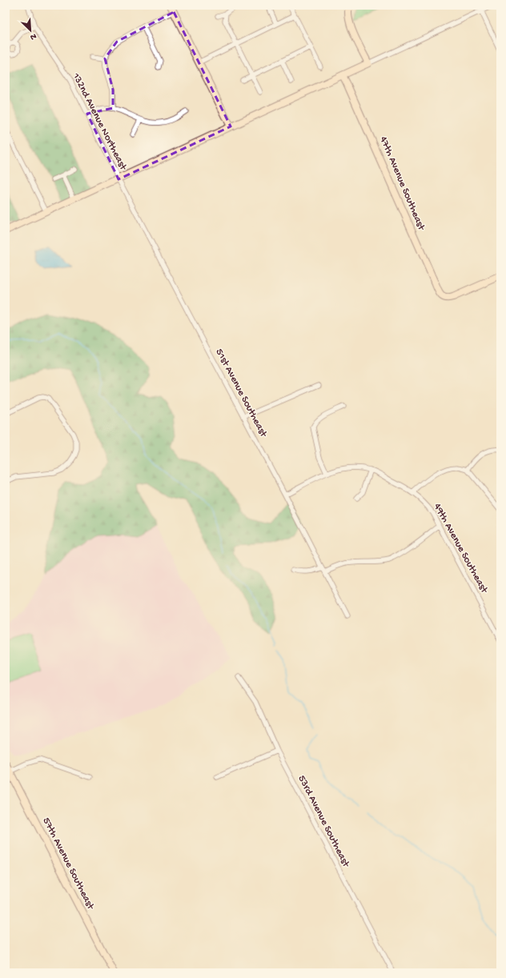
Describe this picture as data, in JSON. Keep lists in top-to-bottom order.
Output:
{
  "streets": {
    "street": [
      "132nd Avenue Northeast",
      "47th Avenue Southeast",
      "51st Avenue Southeast",
      "49th Avenue Southeast",
      "53rd Avenue Southeast",
      "57th Avenue Southeast"
    ]
  },
  "crossings": [
    ["132nd Avenue Northeast", "51st Avenue Southeast"],
    ["51st Avenue Southeast", "49th Avenue Southeast"]
  ],
  "north": "bottom right"
}
